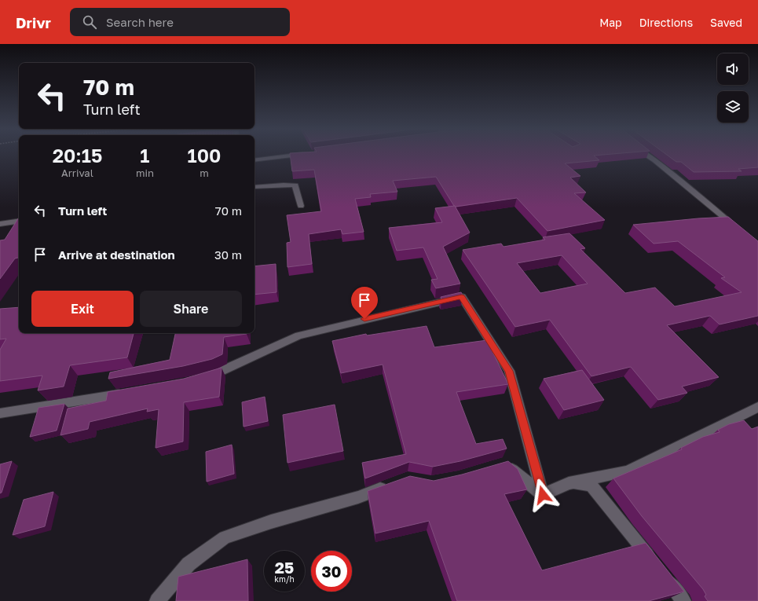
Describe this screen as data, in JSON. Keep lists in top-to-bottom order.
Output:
{
  "page": {
    "header": "Drivr",
    "search": "Search here",
    "nav": ["Map", "Directions", "Saved"],
    "turn": ["70 m", "Turn left"],
    "eta": [
      "20:15",
      "Arrival",
      "1",
      "min",
      "100",
      "m"
    ],
    "list": [
      {
        "name": "Turn left",
        "value": "70 m"
      },
      {
        "name": "Arrive at destination",
        "value": "30 m"
      }
    ],
    "buttons": ["Exit", "Share"],
    "speed": "25 km/h",
    "limit": "30"
  }
}
